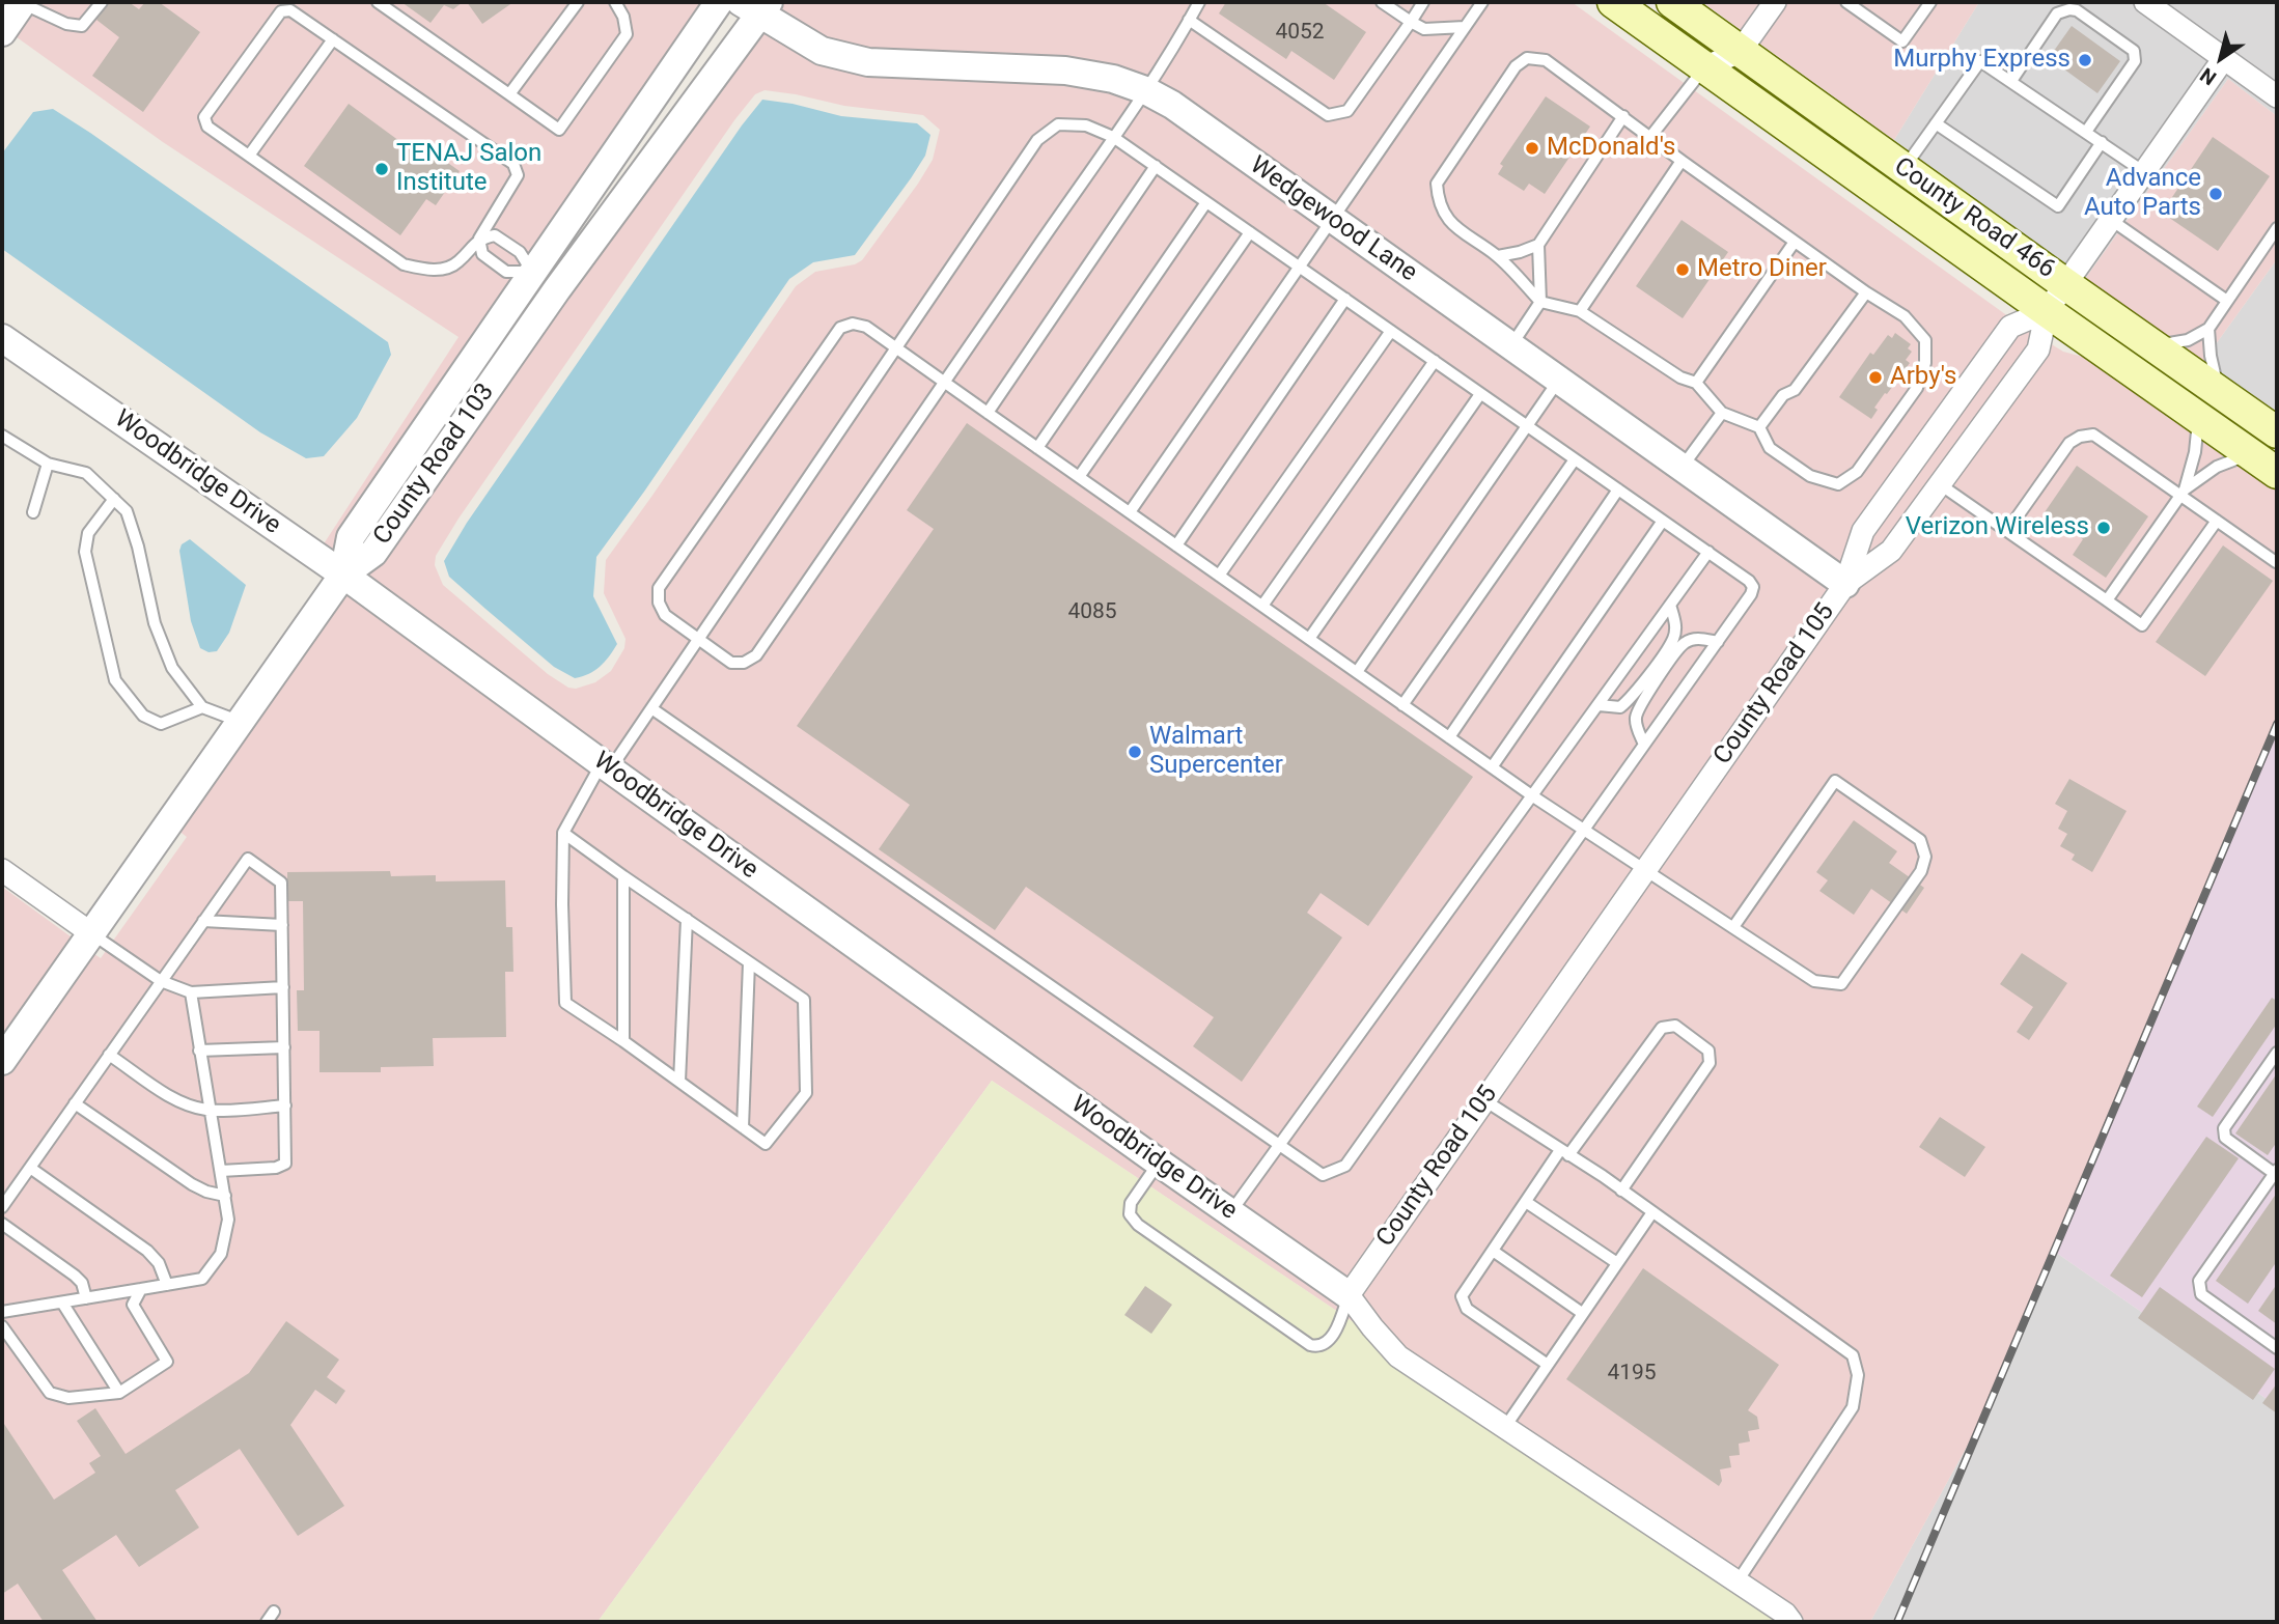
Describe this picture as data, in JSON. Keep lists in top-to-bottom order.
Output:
{
  "streets": {
    "main road": ["County Road 466"],
    "street": [
      "Wedgewood Lane",
      "County Road 103",
      "Woodbridge Drive",
      "County Road 105"
    ]
  },
  "crossings": [
    ["County Road 466", "County Road 105"],
    ["Wedgewood Lane", "County Road 103"],
    ["Wedgewood Lane", "County Road 105"],
    ["County Road 103", "Woodbridge Drive"],
    ["Woodbridge Drive", "County Road 105"]
  ],
  "places": [
    "Murphy Express",
    "McDonald's",
    "TENAJ Salon Institute",
    "Advance Auto Parts",
    "Metro Diner",
    "Arby's",
    "Verizon Wireless",
    "Walmart Supercenter"
  ],
  "house_numbers": ["4052", "4085", "4195"],
  "north": "bottom left"
}
